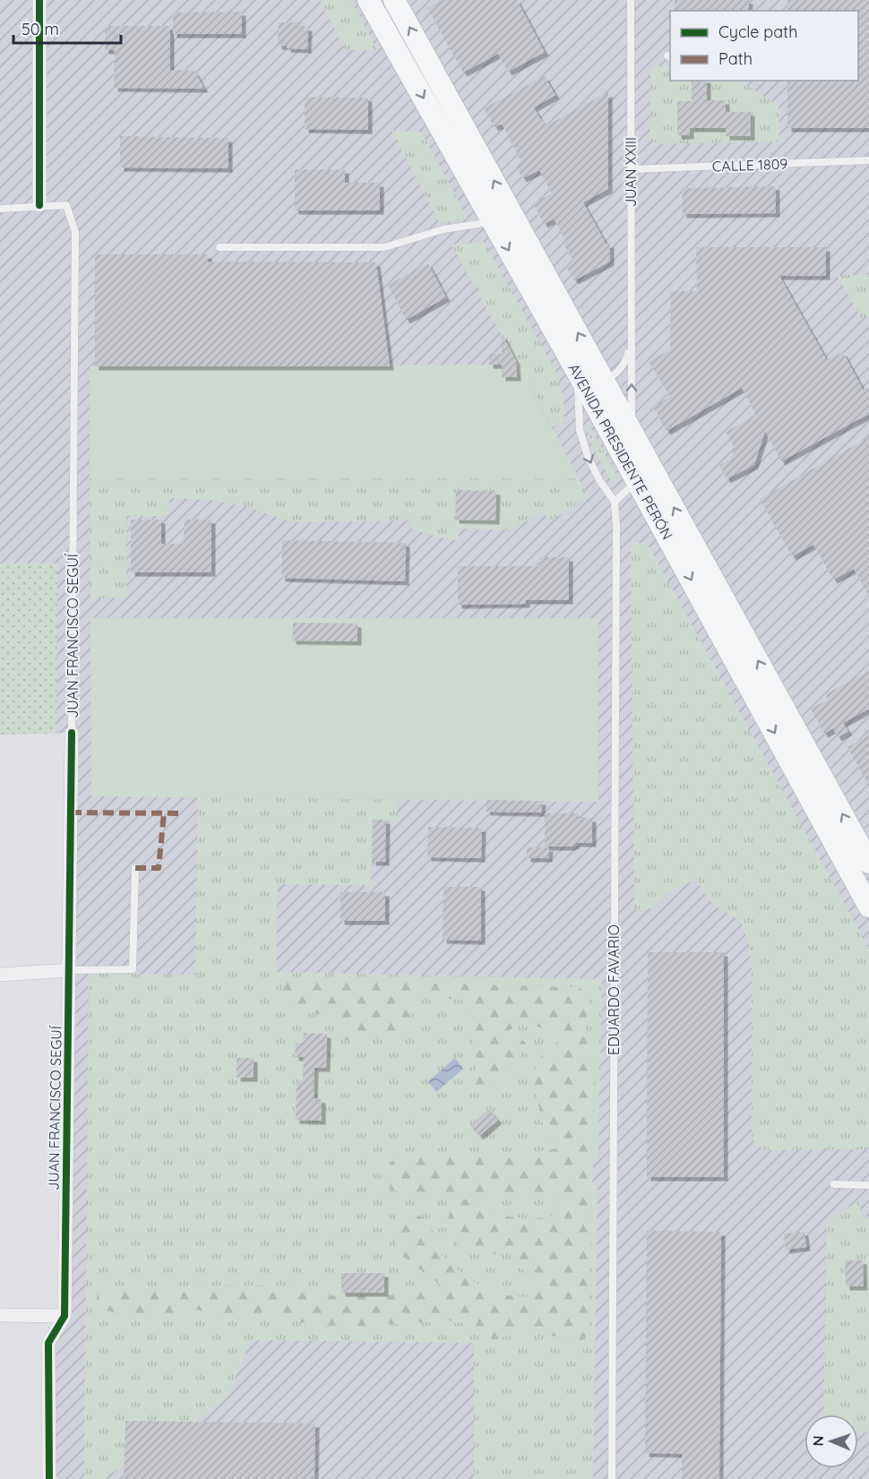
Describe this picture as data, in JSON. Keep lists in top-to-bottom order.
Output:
{
  "streets": {
    "main road": ["AVENIDA PRESIDENTE PERÓN"],
    "street": ["JUAN FRANCISCO SEGUÍ"],
    "lane": ["CALLE 1809", "JUAN XXIII", "EDUARDO FAVARIO"]
  },
  "crossings": [
    ["CALLE 1809", "JUAN XXIII"],
    ["JUAN XXIII", "AVENIDA PRESIDENTE PERÓN"]
  ],
  "legend": ["Cycle path", "Path"],
  "scale_bar": "50 m",
  "north": "left"
}
